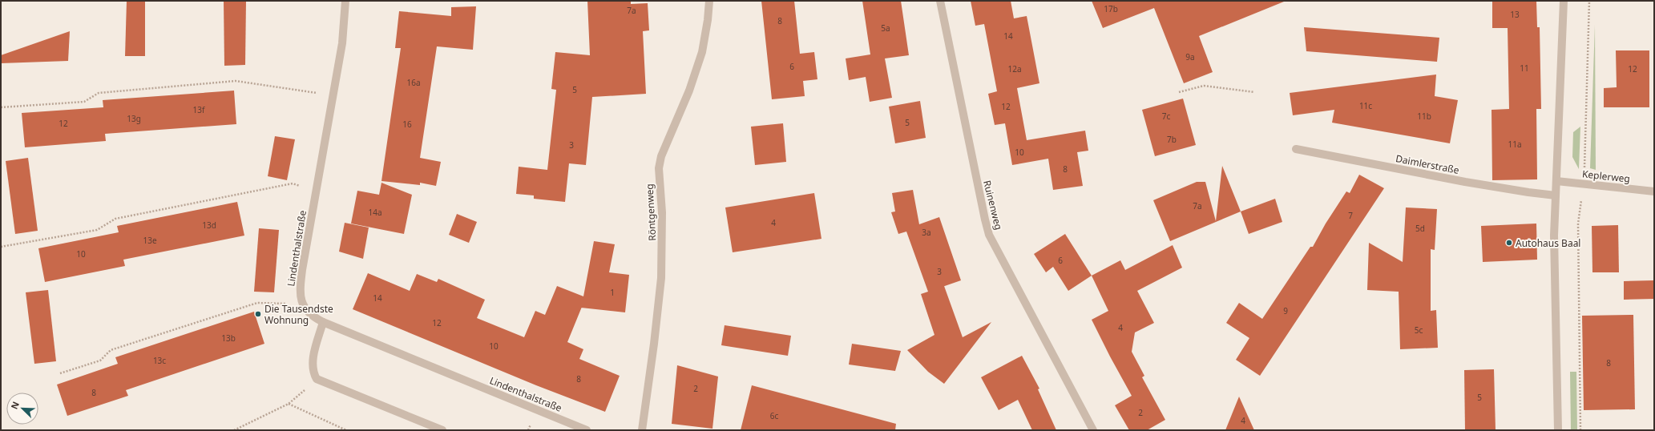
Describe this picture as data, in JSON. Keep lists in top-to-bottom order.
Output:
{
  "streets": {
    "street": [
      "Daimlerstraße",
      "Keplerweg",
      "Ruinenweg",
      "Röntgenweg",
      "Lindenthalstraße"
    ]
  },
  "places": ["Autohaus Baal", "Die Tausendste Wohnung"],
  "house_numbers": [
    "17b",
    "7a",
    "13",
    "8",
    "5a",
    "14",
    "9a",
    "6",
    "11",
    "12a",
    "12",
    "16a",
    "5",
    "11c",
    "12",
    "13f",
    "7c",
    "11b",
    "13g",
    "5",
    "12",
    "16",
    "7b",
    "11a",
    "3",
    "10",
    "8",
    "7a",
    "14a",
    "7",
    "4",
    "13d",
    "5d",
    "3a",
    "13e",
    "10",
    "6",
    "3",
    "1",
    "14",
    "9",
    "12",
    "4",
    "5c",
    "13b",
    "10",
    "13c",
    "8",
    "8",
    "2",
    "8",
    "5",
    "2",
    "6c",
    "4"
  ],
  "north": "top left"
}
